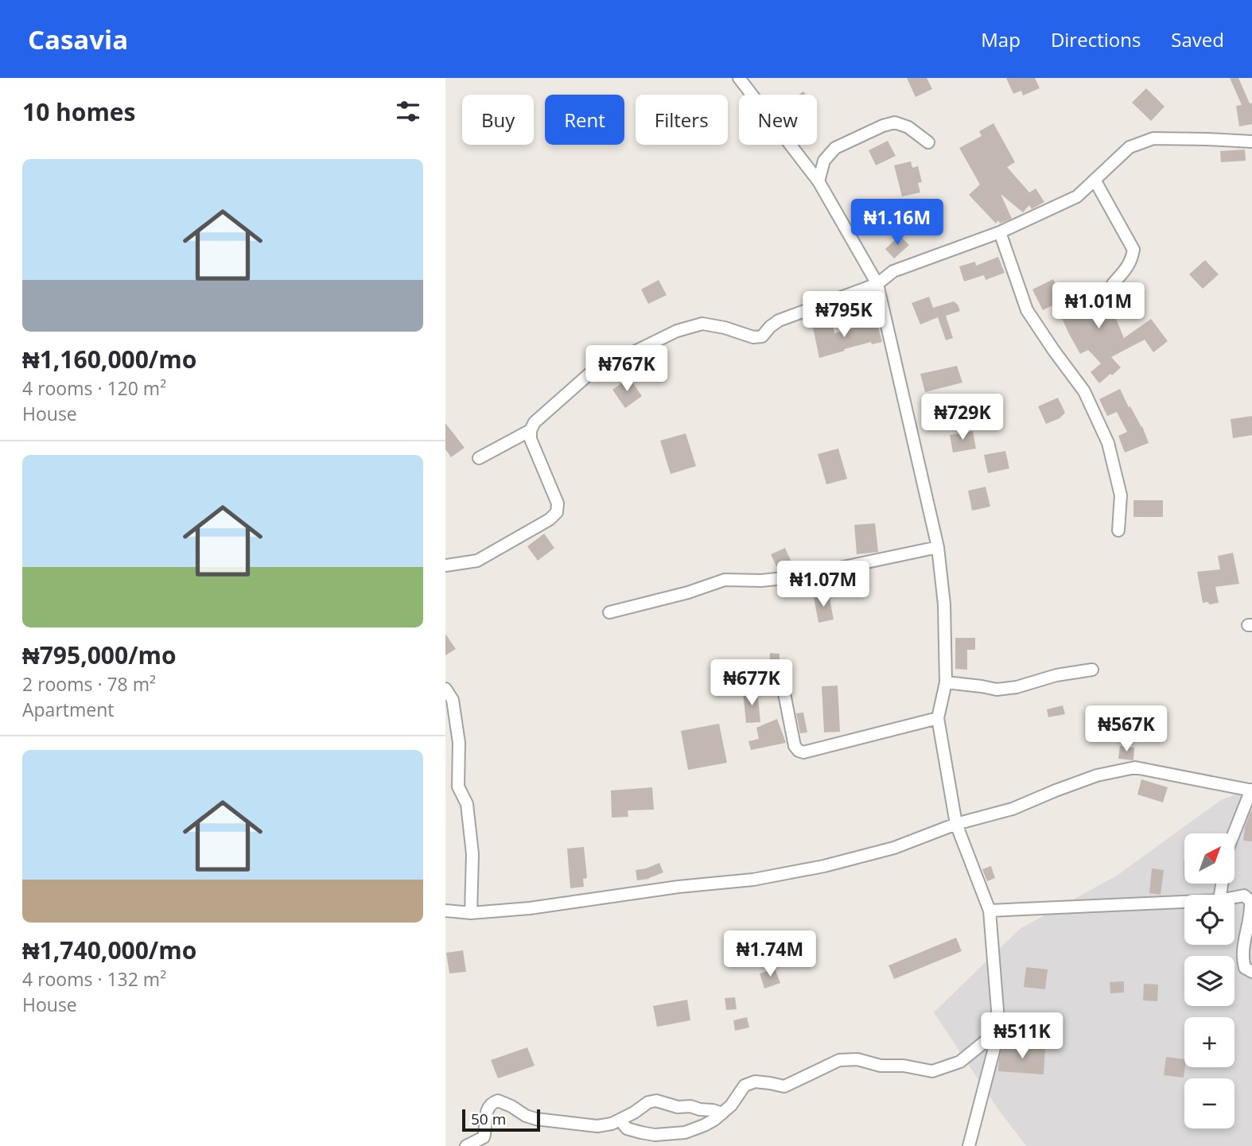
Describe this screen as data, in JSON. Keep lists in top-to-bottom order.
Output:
{
  "scale_bar": "50 m",
  "north": "top right",
  "page": {
    "header": "Casavia",
    "nav": ["Map", "Directions", "Saved"],
    "heading": "10 homes",
    "chip": [
      "Buy",
      "Rent",
      "Filters",
      "New"
    ],
    "list": [
      {
        "name": "₦1,160,000/mo",
        "note": "4 rooms · 120 m² · House"
      },
      {
        "name": "₦795,000/mo",
        "note": "2 rooms · 78 m² · Apartment"
      },
      {
        "name": "₦1,740,000/mo",
        "note": "4 rooms · 132 m² · House"
      }
    ],
    "price": [
      "₦1.16M",
      "₦1.01M",
      "₦795K",
      "₦767K",
      "₦729K",
      "₦1.07M",
      "₦677K",
      "₦567K",
      "₦1.74M",
      "₦511K"
    ],
    "map_buttons": ["+", "−"],
    "scale": "50 m"
  }
}
